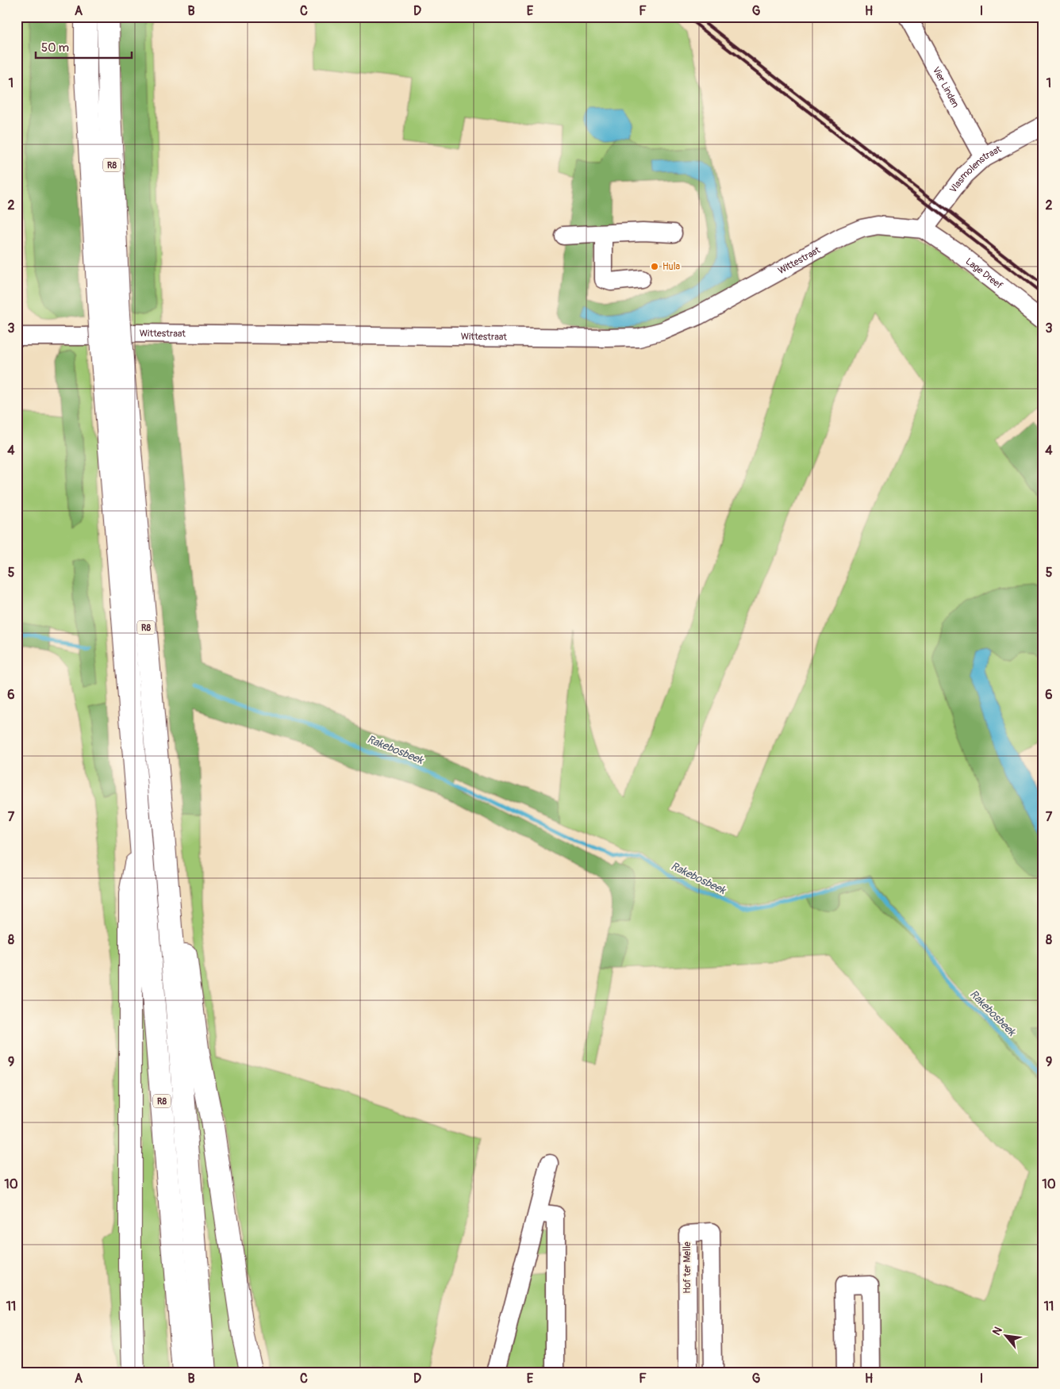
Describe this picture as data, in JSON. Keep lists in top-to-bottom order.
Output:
{
  "streets": {
    "highway": ["R8"],
    "street": [
      "Vier Linden",
      "Vlasmolenstraat",
      "Wittestraat",
      "Lage Dreef",
      "Hof ter Melle"
    ]
  },
  "crossings": [
    ["Vier Linden", "Vlasmolenstraat"],
    ["Vlasmolenstraat", "Wittestraat"],
    ["Vlasmolenstraat", "Lage Dreef"],
    ["Wittestraat", "Lage Dreef"]
  ],
  "water": ["Rakebosbeek"],
  "places": ["Hula"],
  "scale_bar": "50 m",
  "north": "top left",
  "grid": {
    "columns": [
      "A",
      "B",
      "C",
      "D",
      "E",
      "F",
      "G",
      "H",
      "I"
    ],
    "rows": [
      "1",
      "2",
      "3",
      "4",
      "5",
      "6",
      "7",
      "8",
      "9",
      "10",
      "11"
    ]
  }
}
